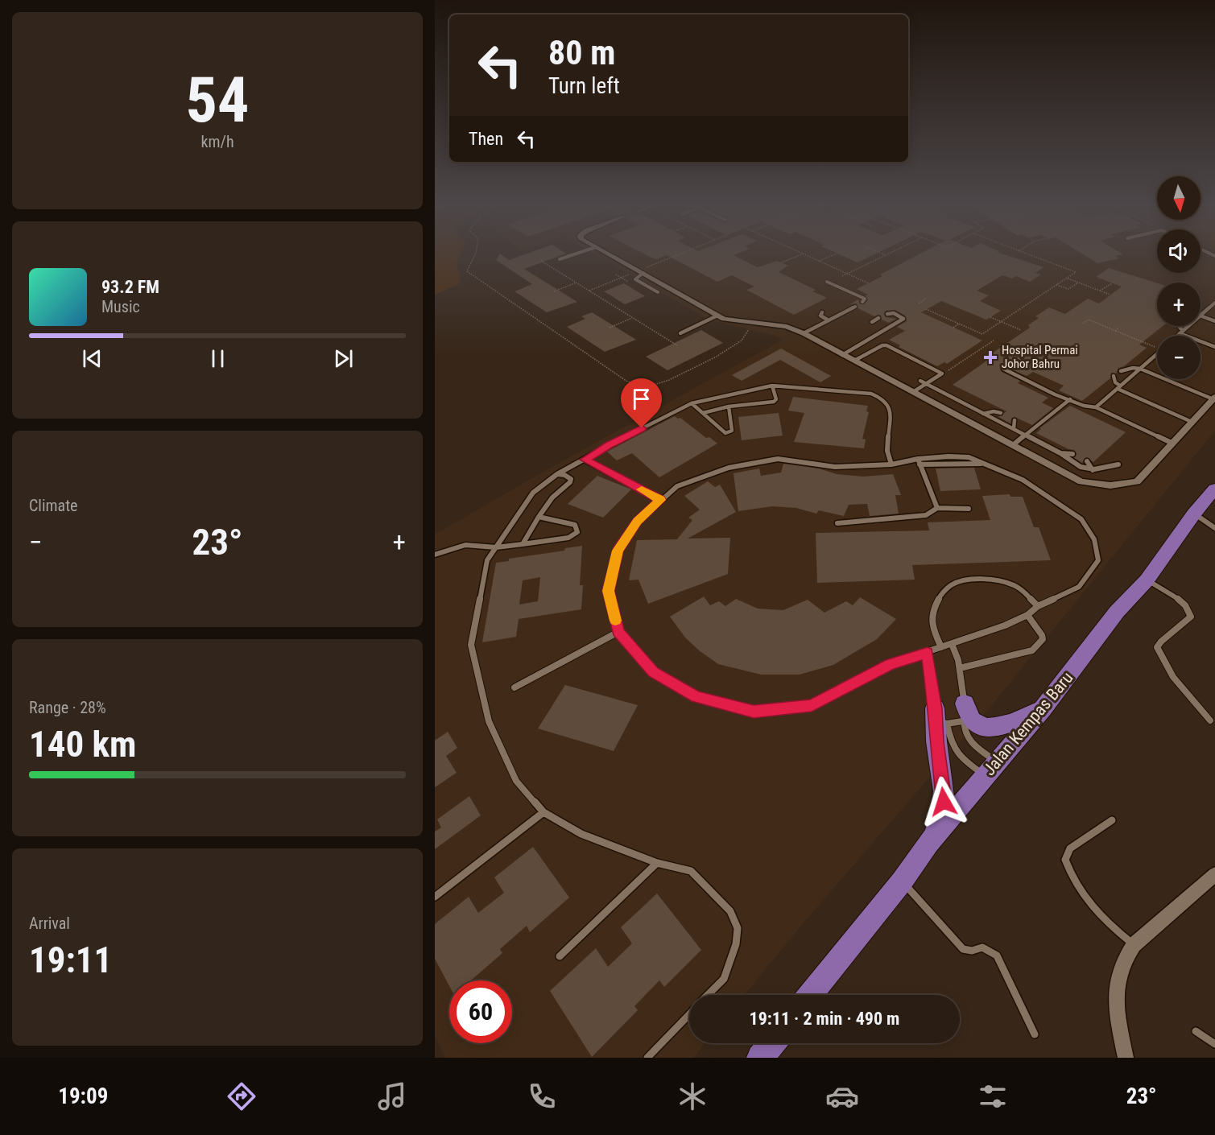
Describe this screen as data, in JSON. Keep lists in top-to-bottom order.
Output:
{
  "streets": {
    "main road": ["Jalan Kempas Baru"]
  },
  "places": {
    "health": ["Hospital Permai Johor Bahru"]
  },
  "north": "bottom",
  "page": {
    "tile": [
      ["54", "km/h"],
      "Climate",
      ["Range · 28%", "140 km"],
      ["Arrival", "19:11"]
    ],
    "turn": ["80 m", "Turn left"],
    "then": "Then",
    "map_buttons": ["+", "−"],
    "song": ["93.2 FM", "Music"],
    "heat": ["−", "23°", "+"],
    "limit": "60",
    "trip": "19:11 · 2 min · 490 m",
    "tabs": ["19:09", "23°"]
  }
}
